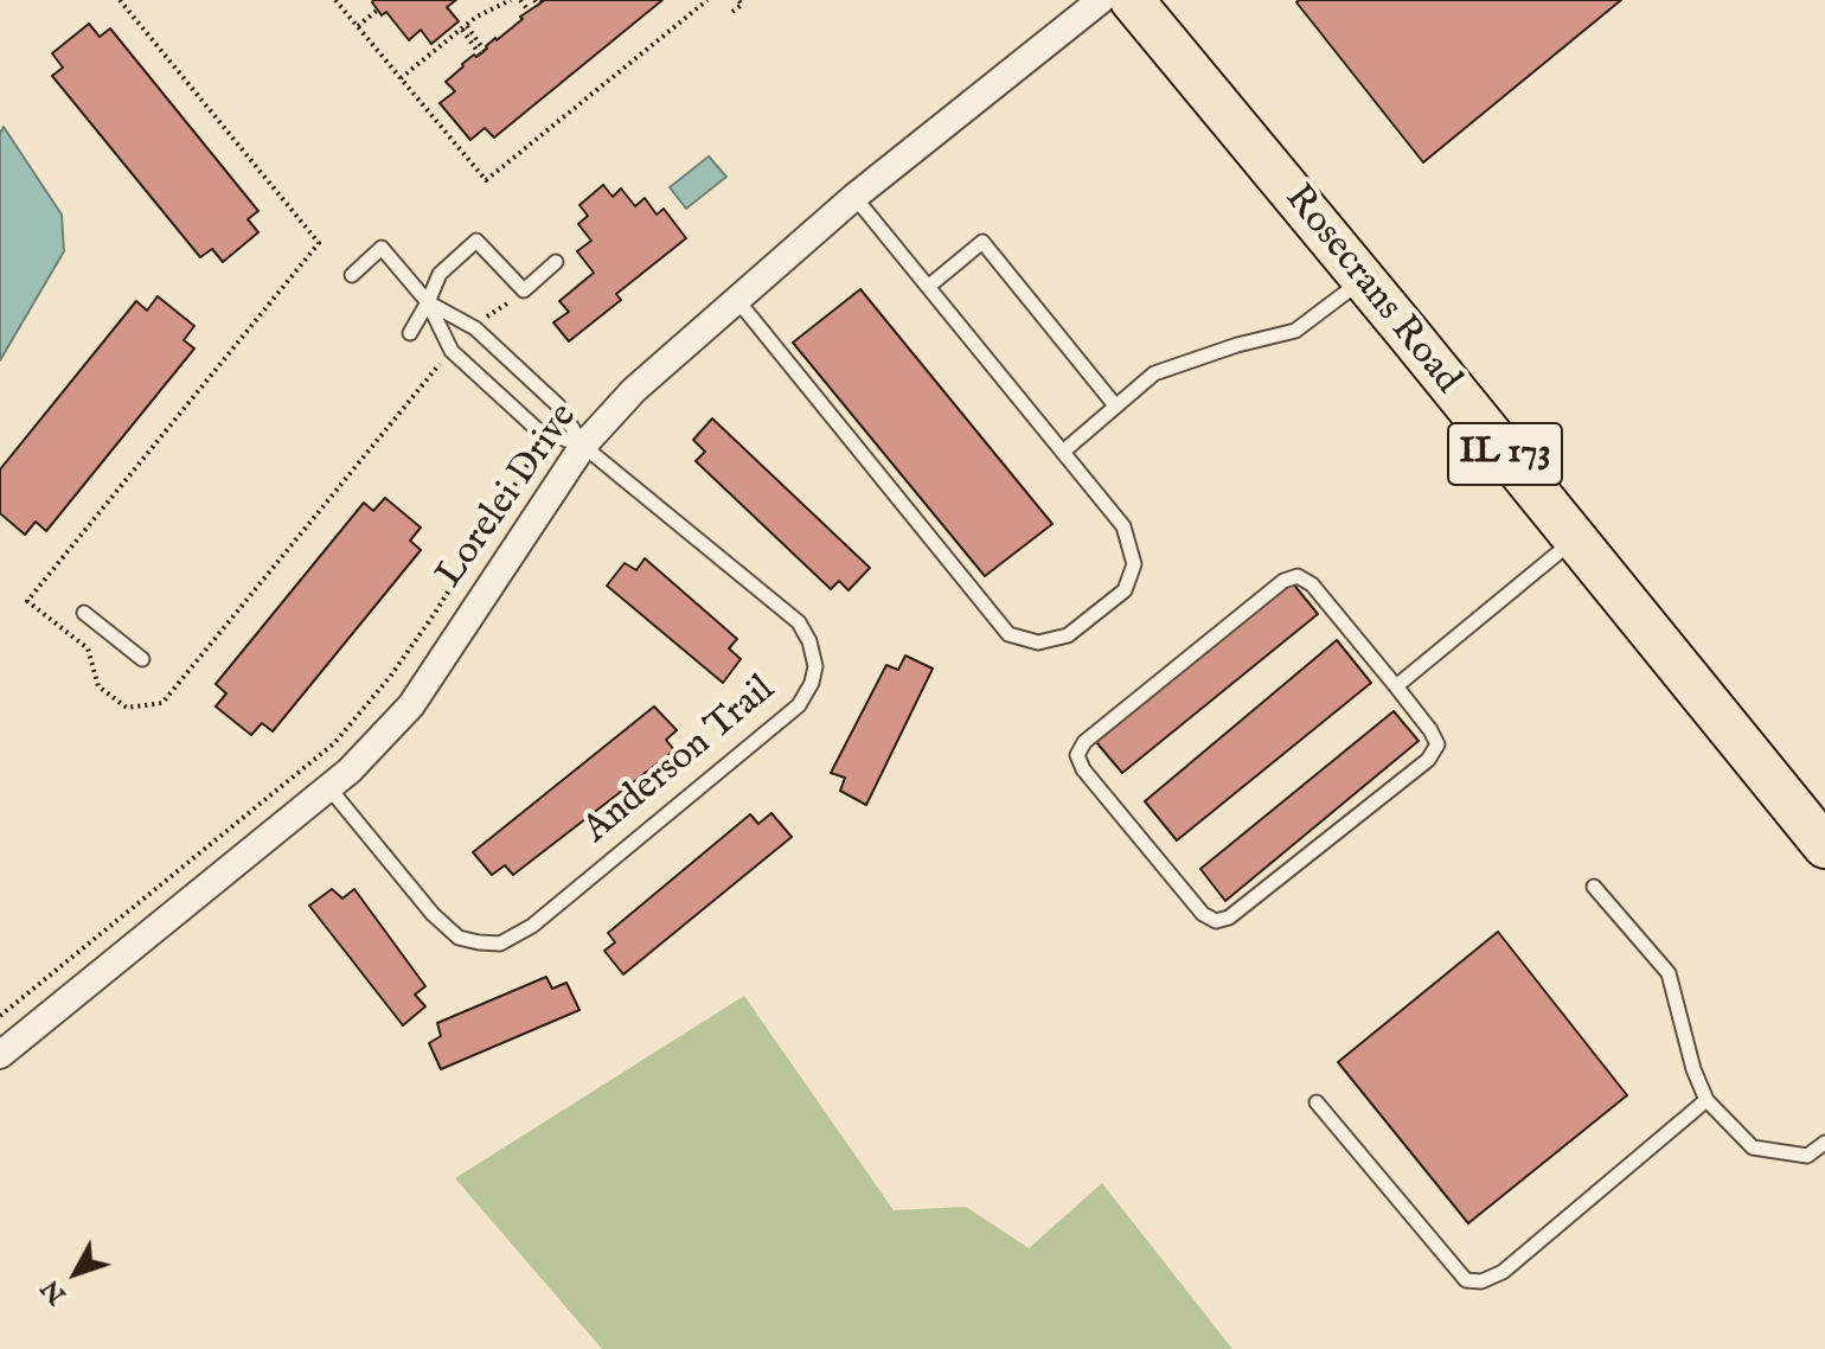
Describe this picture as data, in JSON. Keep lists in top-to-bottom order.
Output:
{
  "streets": {
    "main road": ["Rosecrans Road", "IL 173"],
    "street": ["Lorelei Drive"],
    "lane": ["Anderson Trail"]
  },
  "crossings": [
    ["Lorelei Drive", "Anderson Trail"]
  ],
  "north": "bottom left"
}
